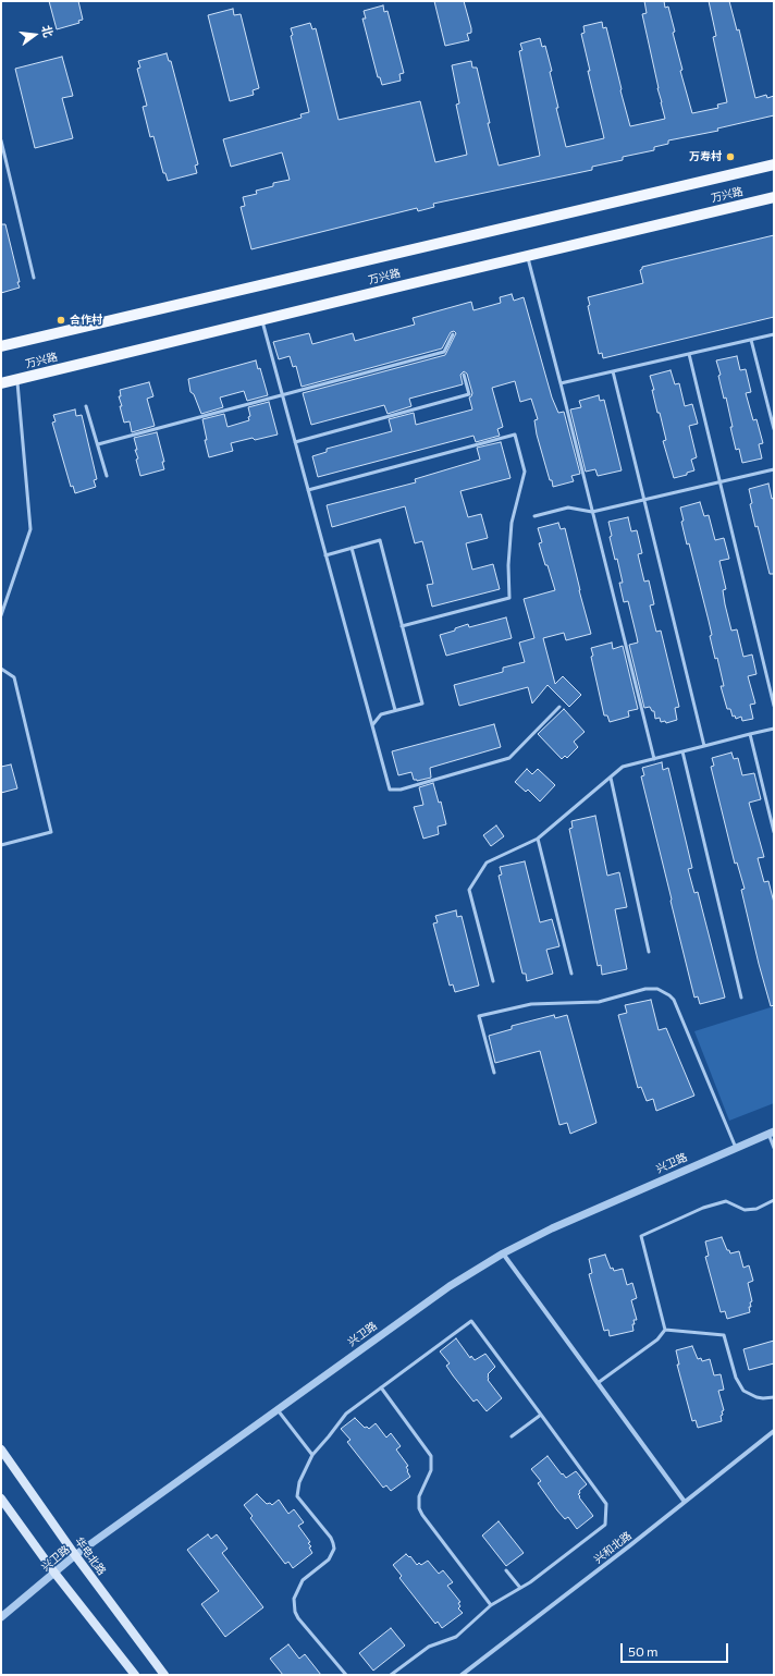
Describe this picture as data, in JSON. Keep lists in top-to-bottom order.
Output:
{
  "streets": {
    "main road": ["万兴路", "华电北路"],
    "street": ["兴卫路", "兴和北路"]
  },
  "crossings": [
    ["兴卫路", "华电北路"]
  ],
  "places": ["万寿村", "合作村"],
  "scale_bar": "50 m",
  "north": "right"
}
